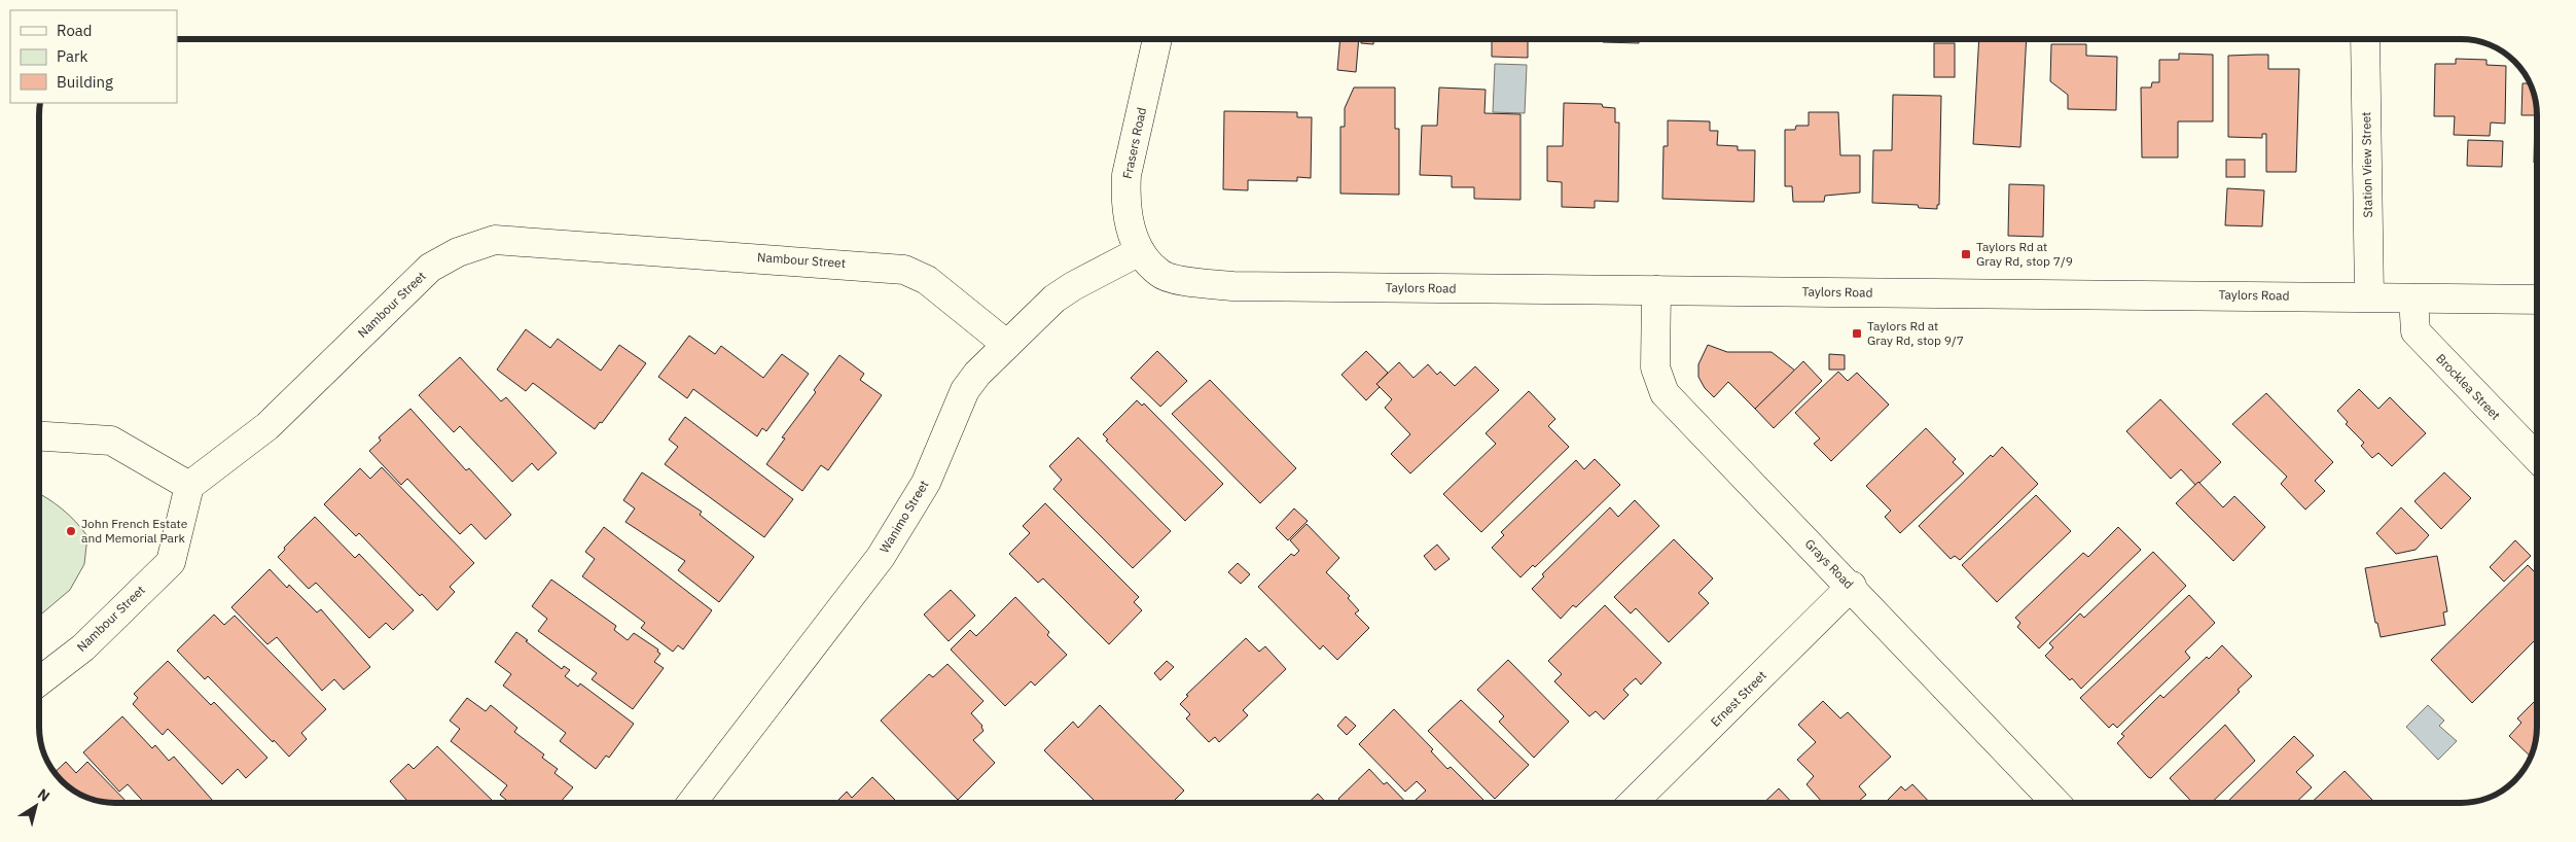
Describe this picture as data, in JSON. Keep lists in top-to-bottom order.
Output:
{
  "streets": {
    "street": [
      "Frasers Road",
      "Station View Street",
      "Nambour Street",
      "Taylors Road",
      "Brocklea Street",
      "Wanimo Street",
      "Grays Road",
      "Ernest Street"
    ]
  },
  "crossings": [
    ["Frasers Road", "Taylors Road"],
    ["Frasers Road", "Wanimo Street"],
    ["Station View Street", "Taylors Road"],
    ["Nambour Street", "Wanimo Street"],
    ["Taylors Road", "Brocklea Street"],
    ["Taylors Road", "Wanimo Street"],
    ["Taylors Road", "Grays Road"],
    ["Grays Road", "Ernest Street"]
  ],
  "places": {
    "transit": ["Taylors Rd at Gray Rd, stop 7/9", "Taylors Rd at Gray Rd, stop 9/7"],
    "other": ["John French Estate and Memorial Park"]
  },
  "legend": ["Road", "Park", "Building"],
  "north": "top right"
}
